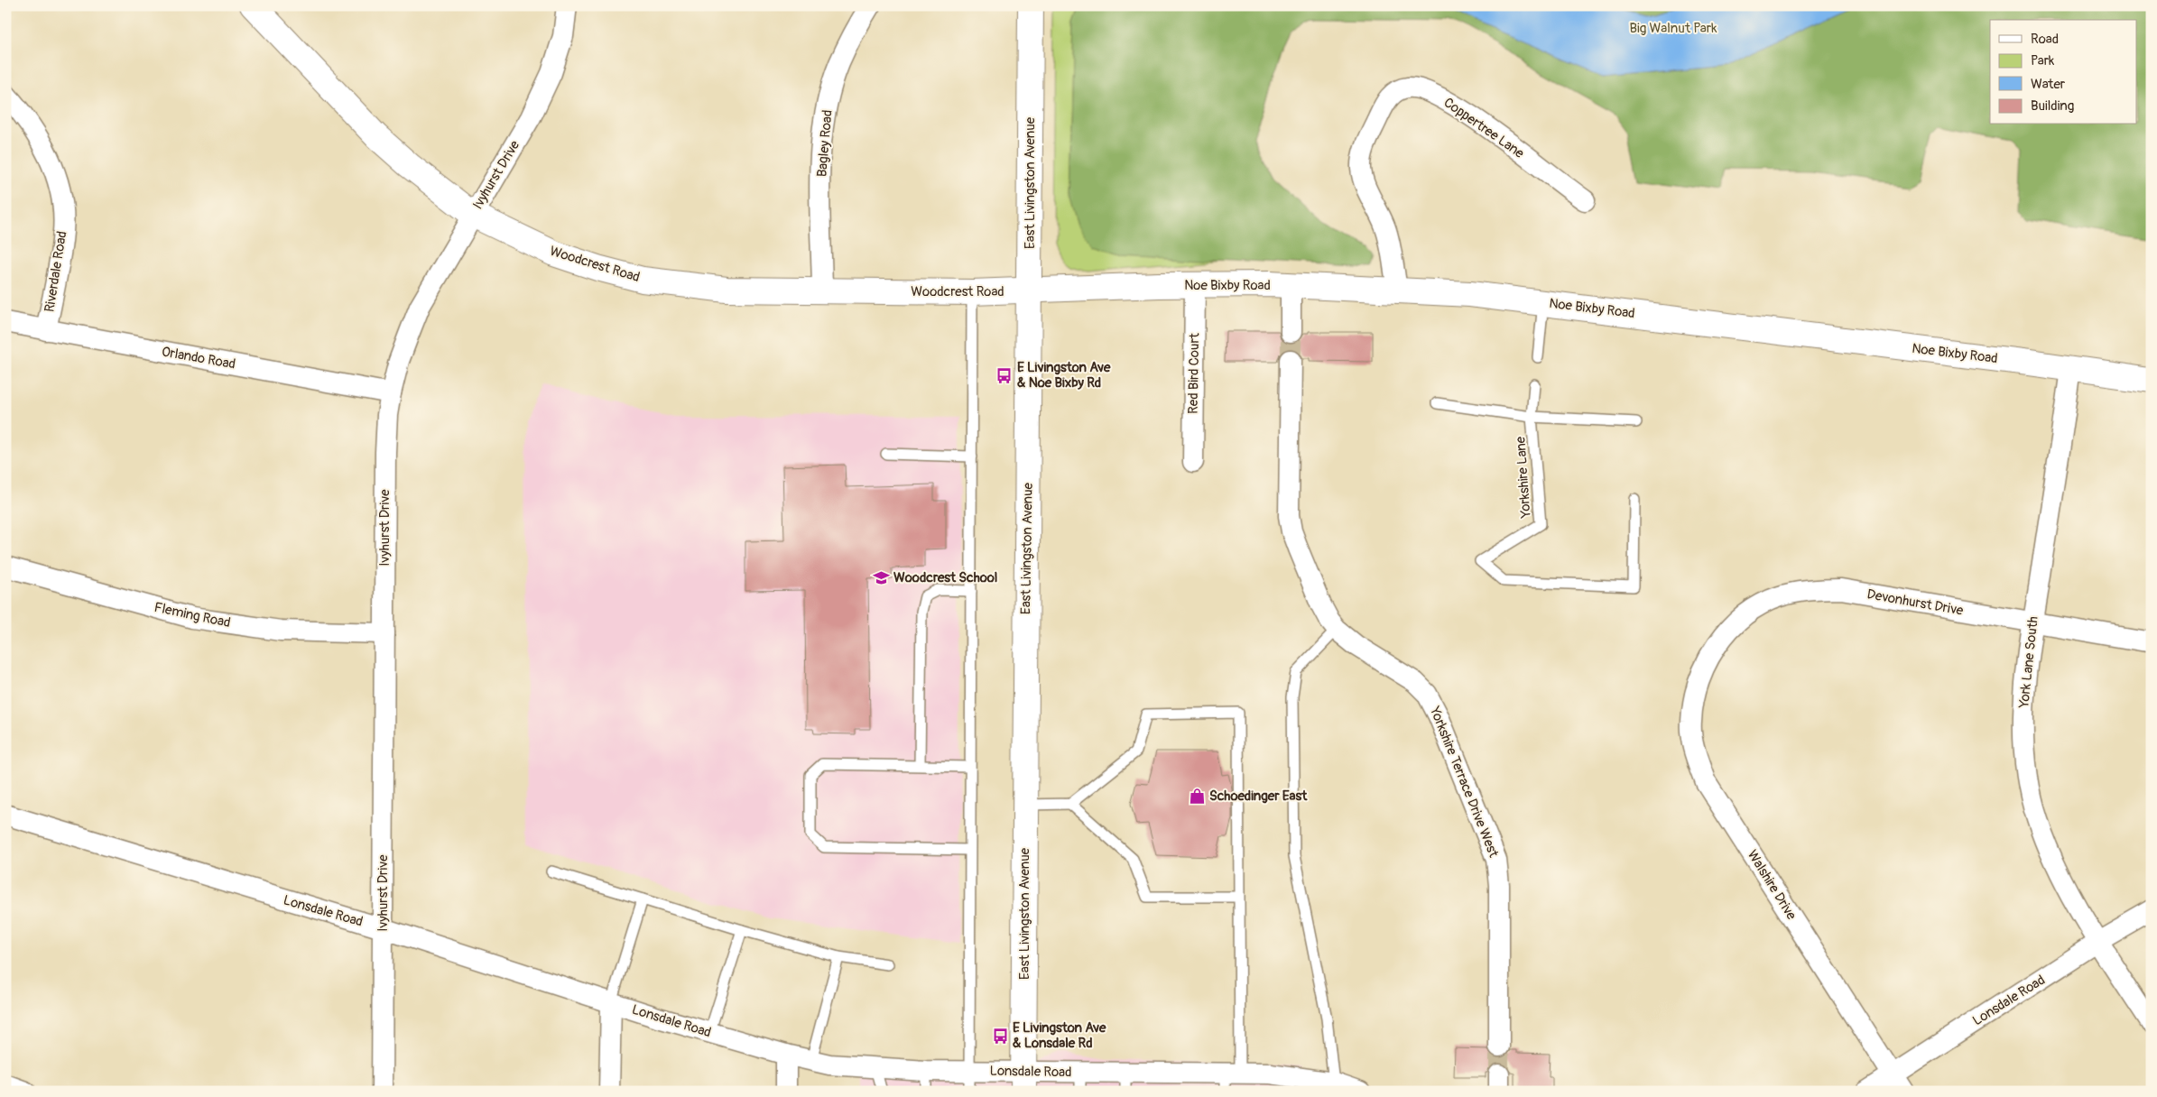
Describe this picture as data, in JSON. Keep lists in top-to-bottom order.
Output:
{
  "streets": {
    "street": [
      "Coppertree Lane",
      "Bagley Road",
      "Ivyhurst Drive",
      "East Livingston Avenue",
      "Woodcrest Road",
      "Riverdale Road",
      "Noe Bixby Road",
      "Orlando Road",
      "Red Bird Court",
      "Devonhurst Drive",
      "Fleming Road",
      "York Lane South",
      "Yorkshire Terrace Drive West",
      "Walshire Drive",
      "Lonsdale Road"
    ],
    "lane": ["Yorkshire Lane"]
  },
  "crossings": [
    ["Coppertree Lane", "Noe Bixby Road"],
    ["Bagley Road", "Woodcrest Road"],
    ["Ivyhurst Drive", "Woodcrest Road"],
    ["Ivyhurst Drive", "Orlando Road"],
    ["Ivyhurst Drive", "Fleming Road"],
    ["Ivyhurst Drive", "Lonsdale Road"],
    ["East Livingston Avenue", "Woodcrest Road"],
    ["East Livingston Avenue", "Noe Bixby Road"],
    ["East Livingston Avenue", "Lonsdale Road"],
    ["Woodcrest Road", "Noe Bixby Road"],
    ["Riverdale Road", "Orlando Road"],
    ["Noe Bixby Road", "Red Bird Court"],
    ["Noe Bixby Road", "York Lane South"],
    ["Devonhurst Drive", "York Lane South"],
    ["Devonhurst Drive", "Walshire Drive"],
    ["York Lane South", "Lonsdale Road"],
    ["Walshire Drive", "Lonsdale Road"]
  ],
  "parks": ["Big Walnut Park"],
  "places": {
    "bus stop": ["E Livingston Ave & Noe Bixby Rd", "E Livingston Ave & Lonsdale Rd"],
    "school or university": ["Woodcrest School"],
    "shop": ["Schoedinger East"]
  },
  "legend": [
    "Road",
    "Park",
    "Water",
    "Building"
  ]
}
